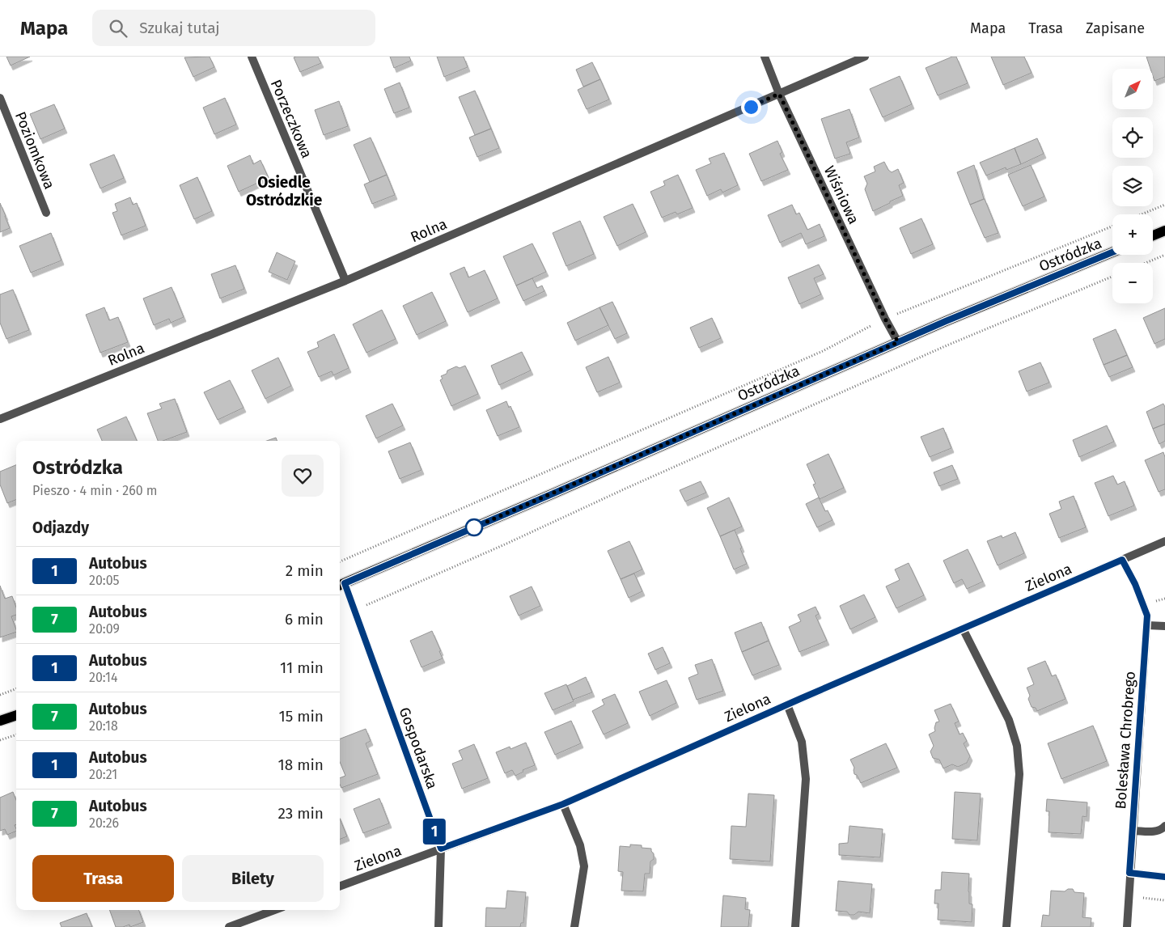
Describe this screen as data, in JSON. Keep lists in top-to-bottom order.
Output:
{
  "streets": {
    "main road": ["Ostródzka"],
    "street": [
      "Porzeczkowa",
      "Poziomkowa",
      "Wiśniowa",
      "Rolna",
      "Zielona",
      "Bolesława Chrobrego",
      "Gospodarska"
    ]
  },
  "crossings": [
    ["Porzeczkowa", "Rolna"],
    ["Wiśniowa", "Rolna"],
    ["Wiśniowa", "Ostródzka"],
    ["Ostródzka", "Gospodarska"],
    ["Zielona", "Bolesława Chrobrego"],
    ["Zielona", "Gospodarska"]
  ],
  "districts": ["Osiedle Ostródzkie"],
  "lines": ["bus line 1"],
  "north": "top right",
  "page": {
    "header": "Mapa",
    "search": "Szukaj tutaj",
    "nav": ["Mapa", "Trasa", "Zapisane"],
    "on_map": "1",
    "map_buttons": ["+", "−"],
    "heading": [
      ["Ostródzka", "Pieszo · 4 min · 260 m"],
      "Odjazdy"
    ],
    "list": [
      {
        "mark": "1",
        "name": "Autobus",
        "note": "20:05",
        "value": "2 min"
      },
      {
        "mark": "7",
        "name": "Autobus",
        "note": "20:09",
        "value": "6 min"
      },
      {
        "mark": "1",
        "name": "Autobus",
        "note": "20:14",
        "value": "11 min"
      },
      {
        "mark": "7",
        "name": "Autobus",
        "note": "20:18",
        "value": "15 min"
      },
      {
        "mark": "1",
        "name": "Autobus",
        "note": "20:21",
        "value": "18 min"
      },
      {
        "mark": "7",
        "name": "Autobus",
        "note": "20:26",
        "value": "23 min"
      }
    ],
    "buttons": ["Trasa", "Bilety"]
  }
}
